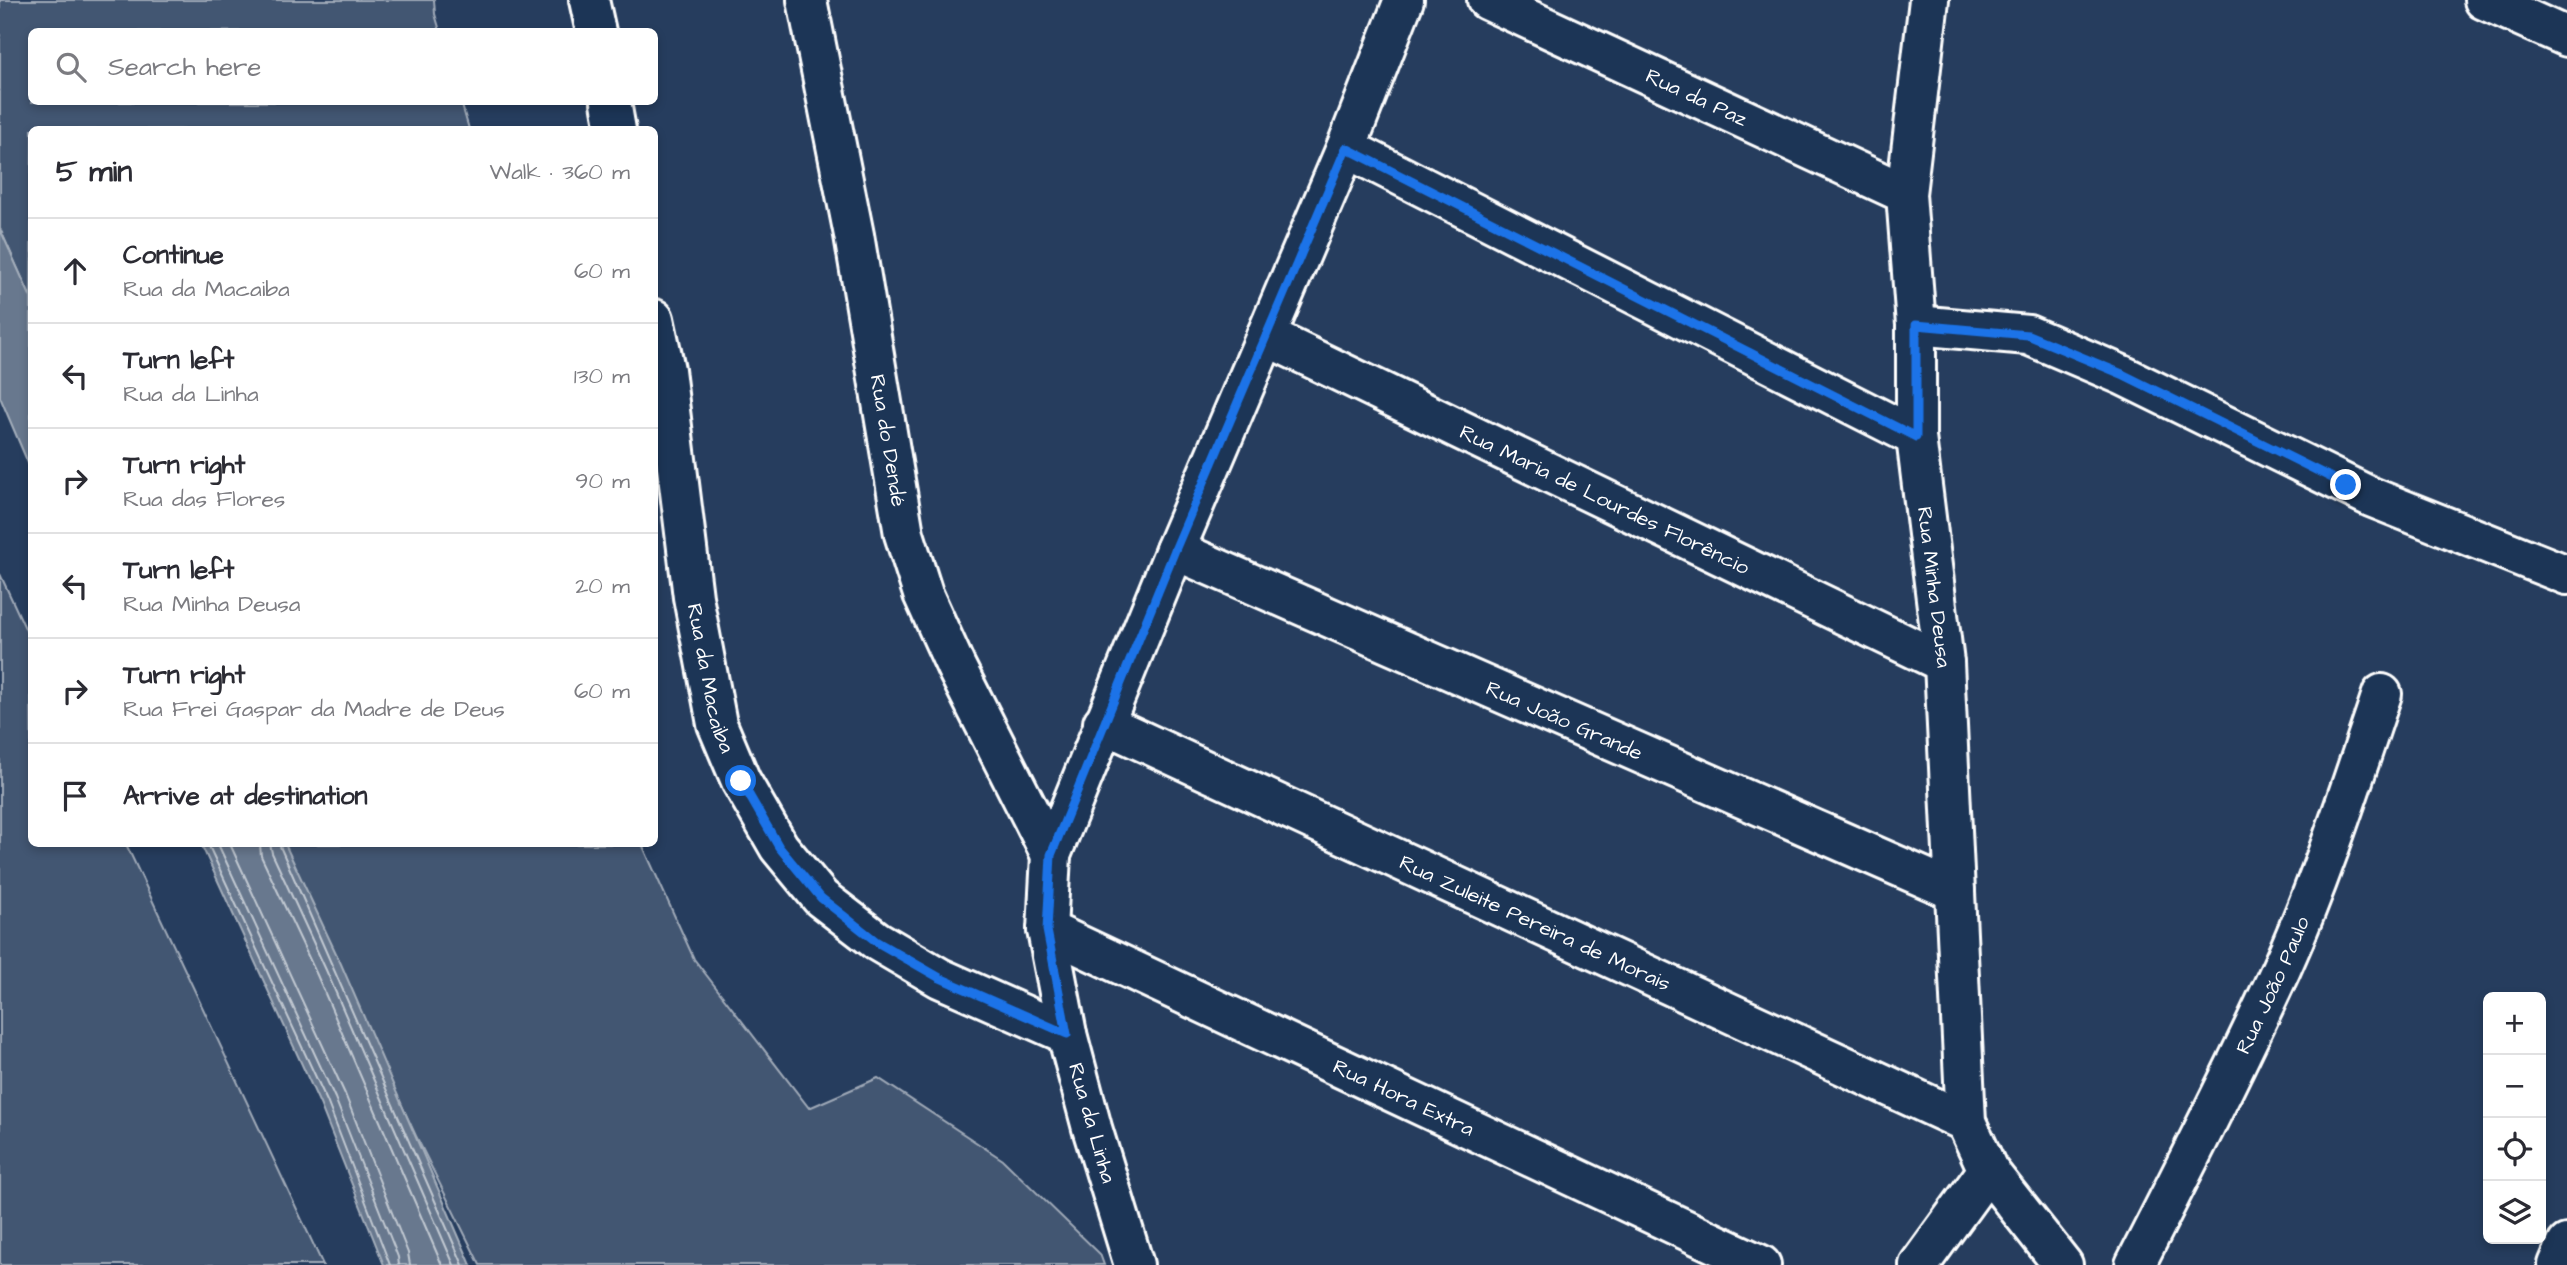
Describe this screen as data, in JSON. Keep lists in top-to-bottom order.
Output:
{
  "streets": {
    "street": [
      "Rua da Paz",
      "Rua do Dendé",
      "Rua Maria de Lourdes Florêncio",
      "Rua Minha Deusa",
      "Rua da Macaiba",
      "Rua João Grande",
      "Rua Zuleite Pereira de Morais",
      "Rua João Paulo",
      "Rua Hora Extra",
      "Rua da Linha"
    ]
  },
  "crossings": [
    ["Rua da Paz", "Rua Minha Deusa"],
    ["Rua do Dendé", "Rua da Linha"],
    ["Rua Maria de Lourdes Florêncio", "Rua Minha Deusa"],
    ["Rua Maria de Lourdes Florêncio", "Rua da Linha"],
    ["Rua Minha Deusa", "Rua João Grande"],
    ["Rua Minha Deusa", "Rua Zuleite Pereira de Morais"],
    ["Rua da Macaiba", "Rua da Linha"],
    ["Rua João Grande", "Rua da Linha"],
    ["Rua Zuleite Pereira de Morais", "Rua da Linha"],
    ["Rua Hora Extra", "Rua da Linha"]
  ],
  "page": {
    "search": "Search here",
    "heading": ["5 min", "Walk · 360 m"],
    "list": [
      ["Continue", "Rua da Macaiba", "60 m"],
      ["Turn left", "Rua da Linha", "130 m"],
      ["Turn right", "Rua das Flores", "90 m"],
      ["Turn left", "Rua Minha Deusa", "20 m"],
      ["Turn right", "Rua Frei Gaspar da Madre de Deus", "60 m"],
      "Arrive at destination"
    ],
    "map_buttons": ["+", "−"]
  }
}
